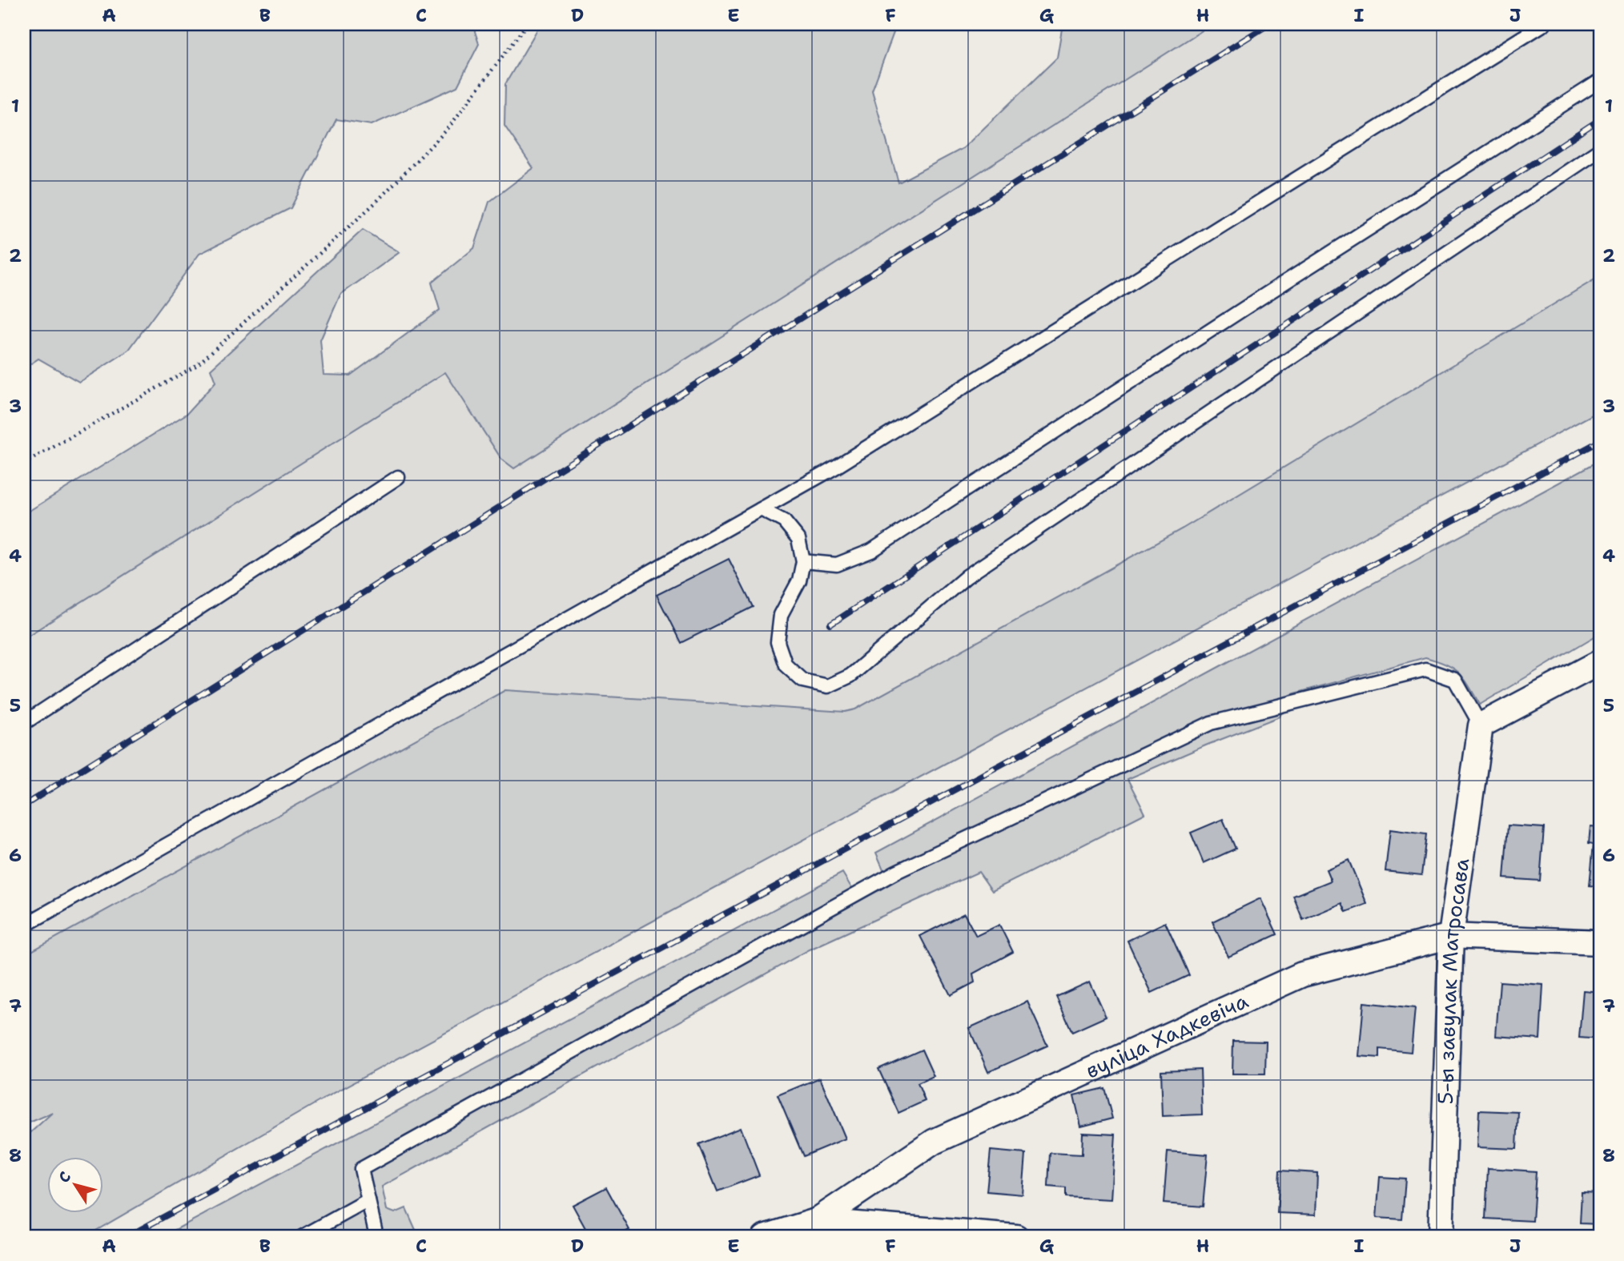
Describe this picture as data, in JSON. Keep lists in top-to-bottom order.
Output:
{
  "streets": {
    "street": ["5-ы завулак Матросава", "вуліца Хадкевіча"]
  },
  "crossings": [
    ["5-ы завулак Матросава", "вуліца Хадкевіча"]
  ],
  "north": "top left",
  "grid": {
    "columns": [
      "A",
      "B",
      "C",
      "D",
      "E",
      "F",
      "G",
      "H",
      "I",
      "J"
    ],
    "rows": [
      "1",
      "2",
      "3",
      "4",
      "5",
      "6",
      "7",
      "8"
    ]
  }
}
